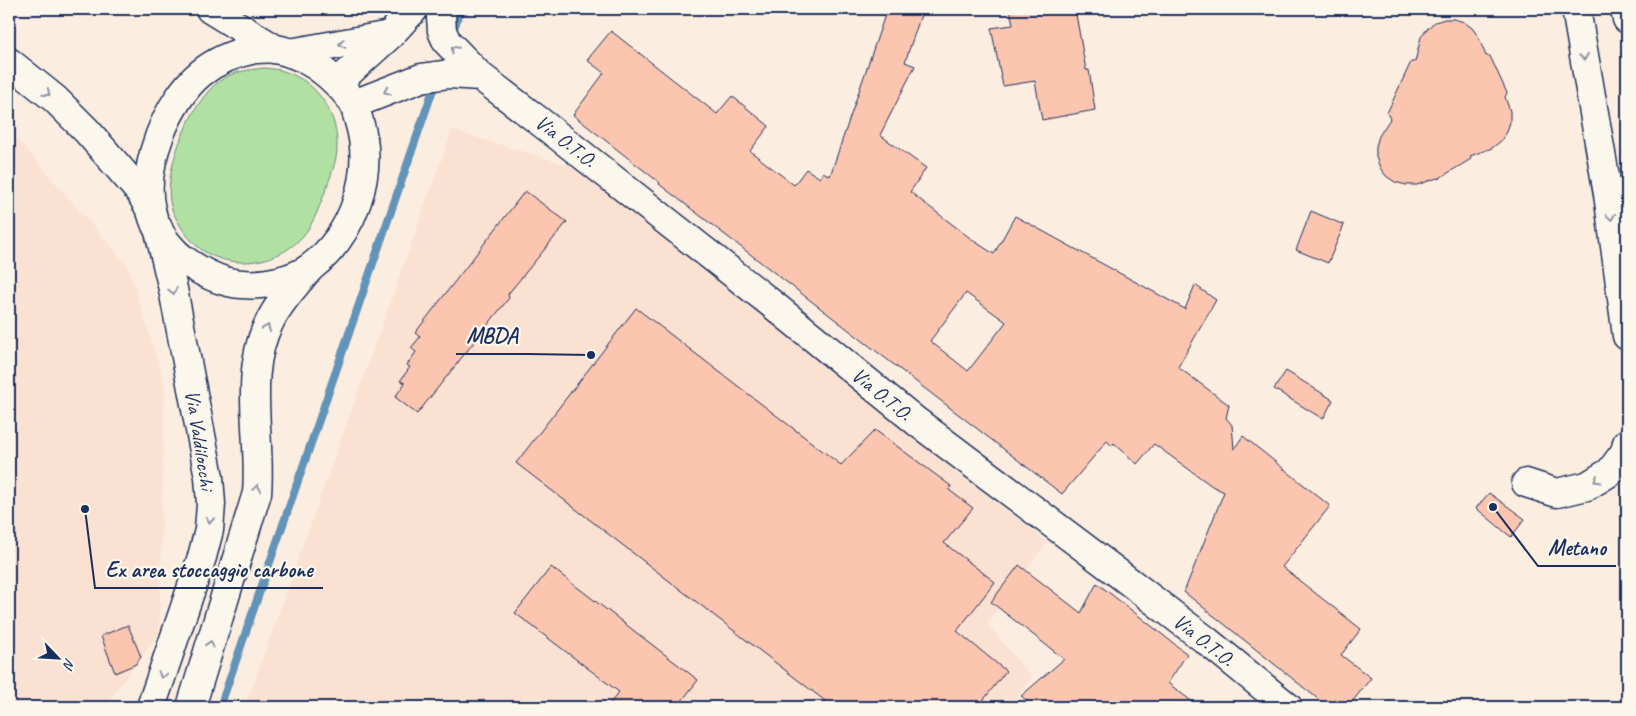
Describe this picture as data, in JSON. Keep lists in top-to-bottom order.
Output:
{
  "streets": {
    "main road": ["Via O.T.O.", "Via Valdilocchi"]
  },
  "places": ["MBDA", "Metano", "Ex area stoccaggio carbone"],
  "north": "bottom right"
}
